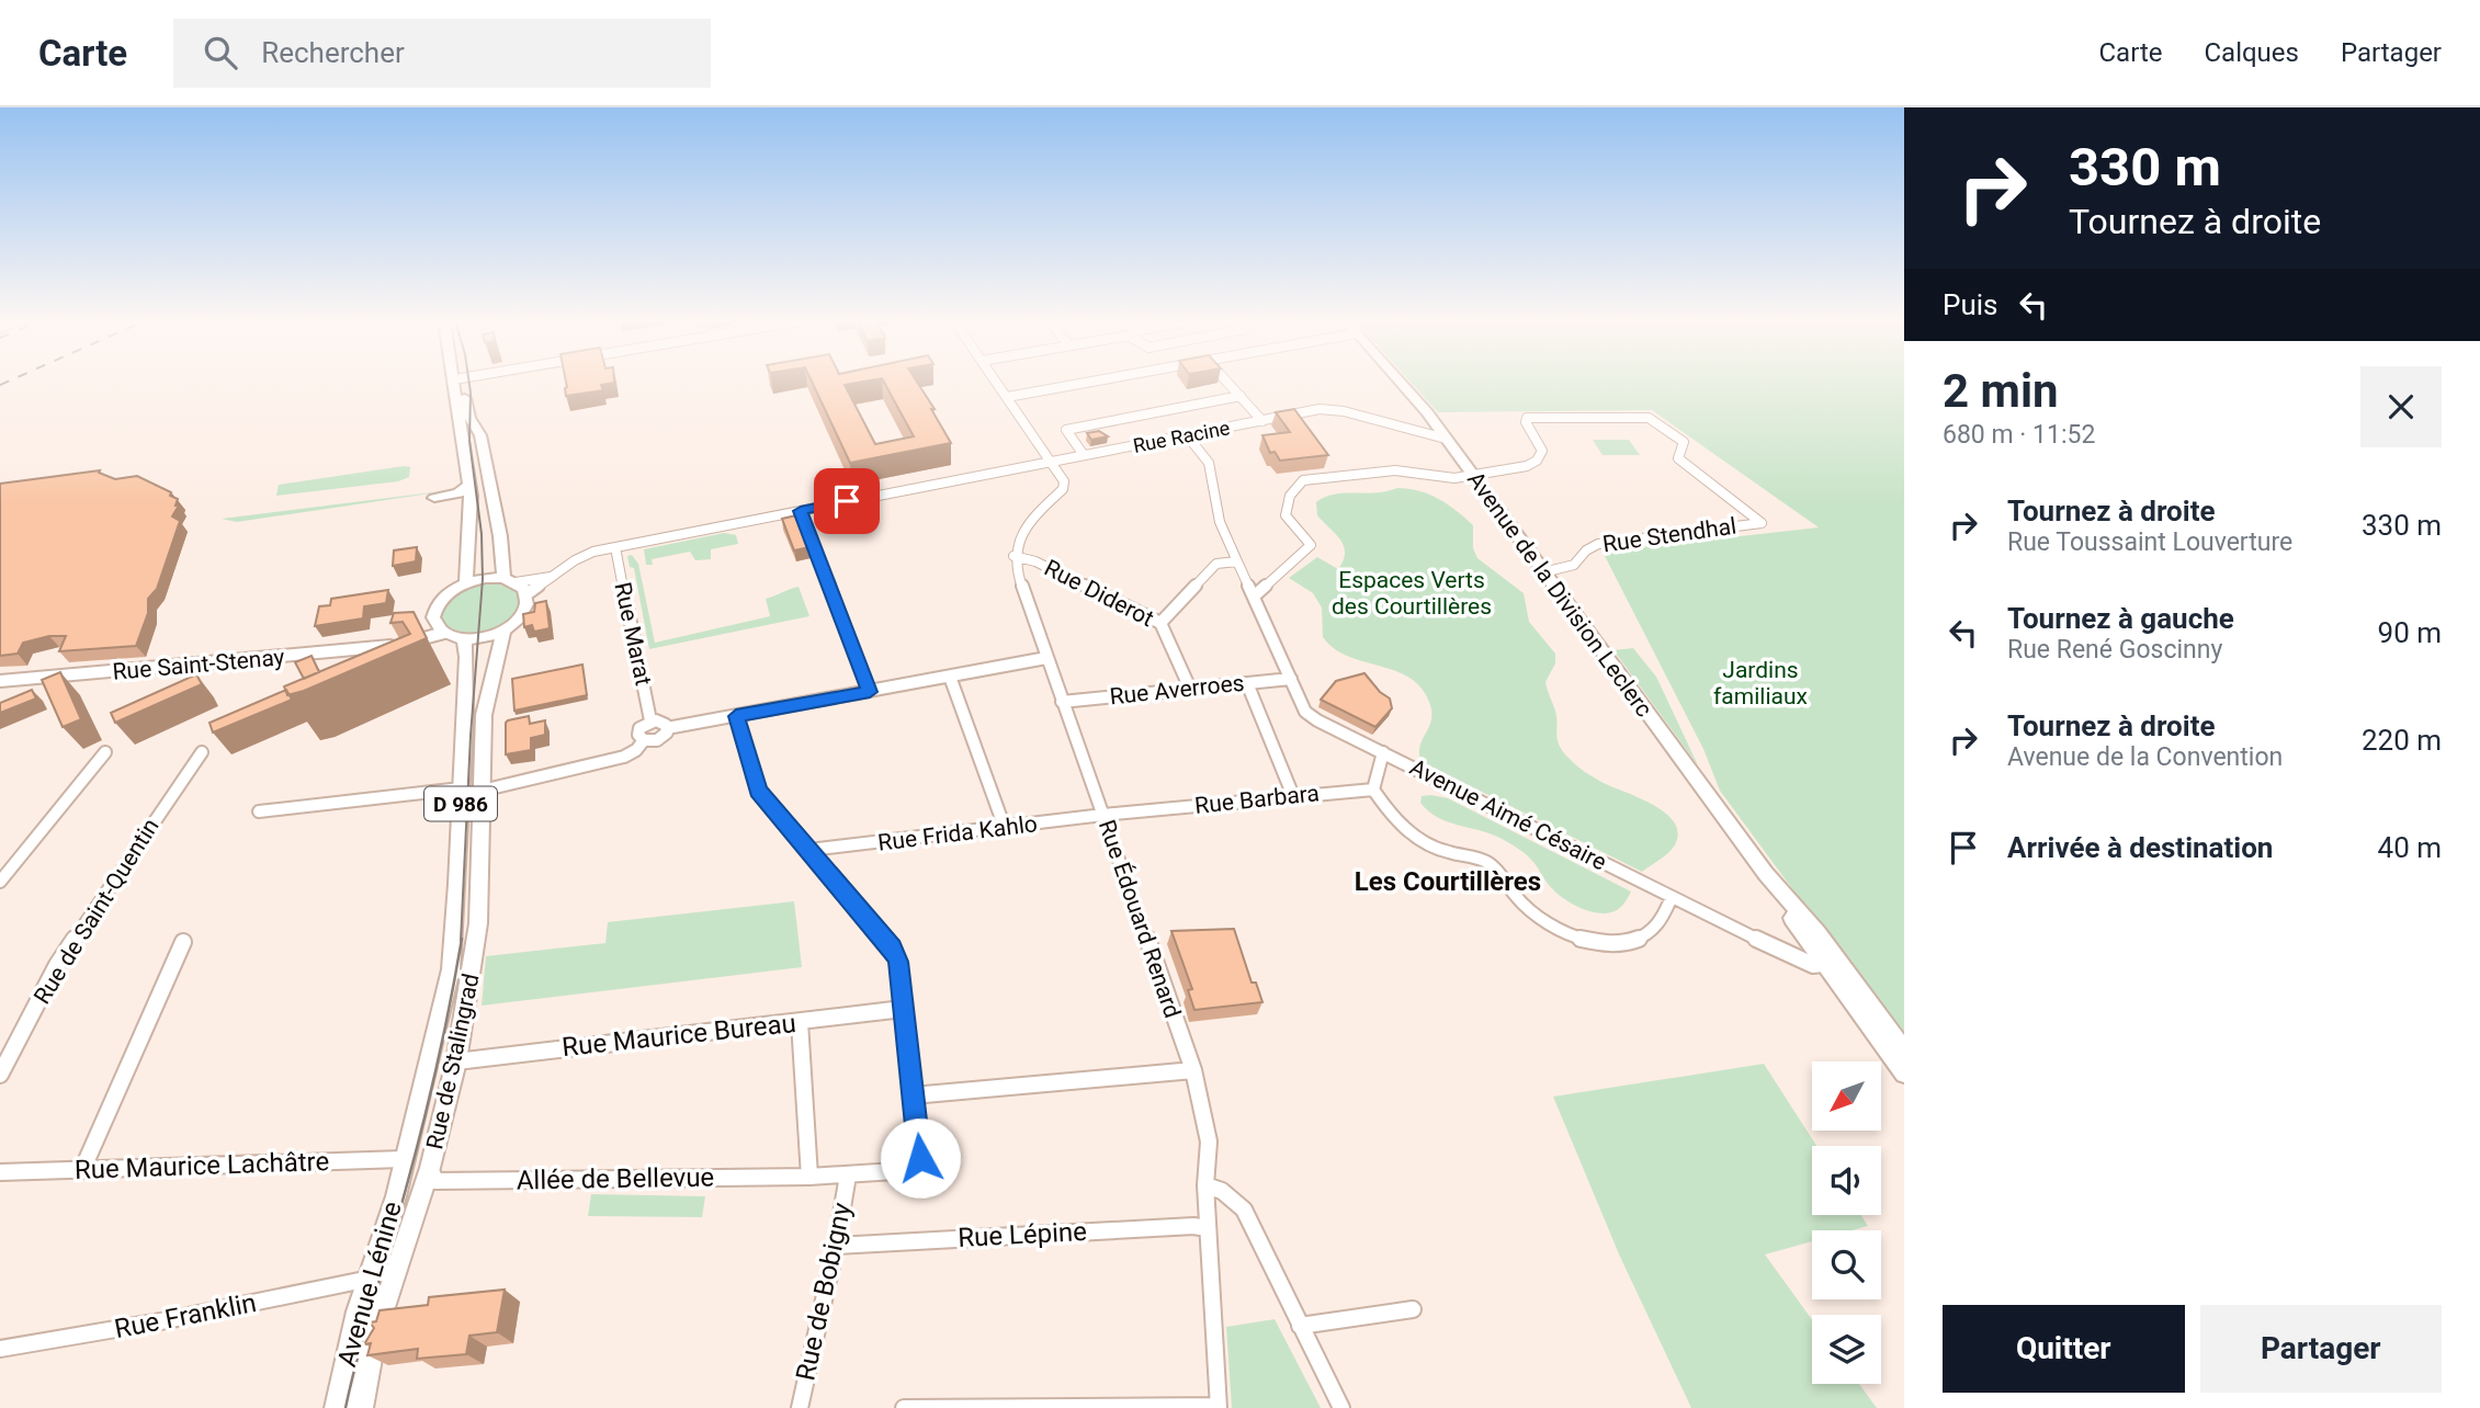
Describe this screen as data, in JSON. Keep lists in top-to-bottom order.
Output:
{
  "streets": {
    "main road": [
      "Avenue de la Division Leclerc",
      "D 986",
      "Rue de Stalingrad",
      "Avenue Lénine"
    ],
    "street": [
      "Rue Racine",
      "Rue Stendhal",
      "Rue Diderot",
      "Rue Marat",
      "Rue Saint-Stenay",
      "Rue Averroes",
      "Rue Barbara",
      "Avenue Aimé Césaire",
      "Rue Frida Kahlo",
      "Rue de Saint-Quentin",
      "Rue Édouard Renard",
      "Rue Maurice Bureau",
      "Rue Maurice Lachâtre",
      "Allée de Bellevue",
      "Rue Lépine",
      "Rue de Bobigny",
      "Rue Franklin"
    ]
  },
  "crossings": [
    ["Rue Racine", "Avenue de la Division Leclerc"],
    ["Rue Racine", "Rue Marat"],
    ["Rue Racine", "Rue Saint-Stenay"],
    ["Rue Racine", "Avenue Aimé Césaire"],
    ["Rue Racine", "Rue de Stalingrad"],
    ["Rue Stendhal", "Avenue de la Division Leclerc"],
    ["Rue Diderot", "Rue Averroes"],
    ["Rue Diderot", "Rue Édouard Renard"],
    ["Avenue de la Division Leclerc", "Avenue Aimé Césaire"],
    ["Rue Saint-Stenay", "Rue de Stalingrad"],
    ["Rue Averroes", "Avenue Aimé Césaire"],
    ["Rue Averroes", "Rue Édouard Renard"],
    ["Rue Barbara", "Rue Frida Kahlo"],
    ["Rue Barbara", "Rue Édouard Renard"],
    ["Rue Frida Kahlo", "Rue Édouard Renard"],
    ["Rue Édouard Renard", "Rue Lépine"],
    ["Rue Maurice Bureau", "Rue de Stalingrad"],
    ["Rue de Stalingrad", "Rue Maurice Lachâtre"],
    ["Rue de Stalingrad", "Allée de Bellevue"],
    ["Rue de Stalingrad", "Avenue Lénine"],
    ["Rue Maurice Lachâtre", "Avenue Lénine"],
    ["Allée de Bellevue", "Avenue Lénine"],
    ["Rue Lépine", "Rue de Bobigny"],
    ["Avenue Lénine", "Rue Franklin"]
  ],
  "districts": ["Les Courtillères"],
  "parks": ["Espaces Verts des Courtillères", "Jardins familiaux"],
  "north": "bottom left",
  "page": {
    "header": "Carte",
    "search": "Rechercher",
    "nav": ["Carte", "Calques", "Partager"],
    "turn": ["330 m", "Tournez à droite"],
    "then": "Puis",
    "heading": ["2 min", "680 m · 11:52"],
    "list": [
      {
        "name": "Tournez à droite",
        "note": "Rue Toussaint Louverture",
        "value": "330 m"
      },
      {
        "name": "Tournez à gauche",
        "note": "Rue René Goscinny",
        "value": "90 m"
      },
      {
        "name": "Tournez à droite",
        "note": "Avenue de la Convention",
        "value": "220 m"
      },
      {
        "name": "Arrivée à destination",
        "value": "40 m"
      }
    ],
    "buttons": ["Quitter", "Partager"]
  }
}
